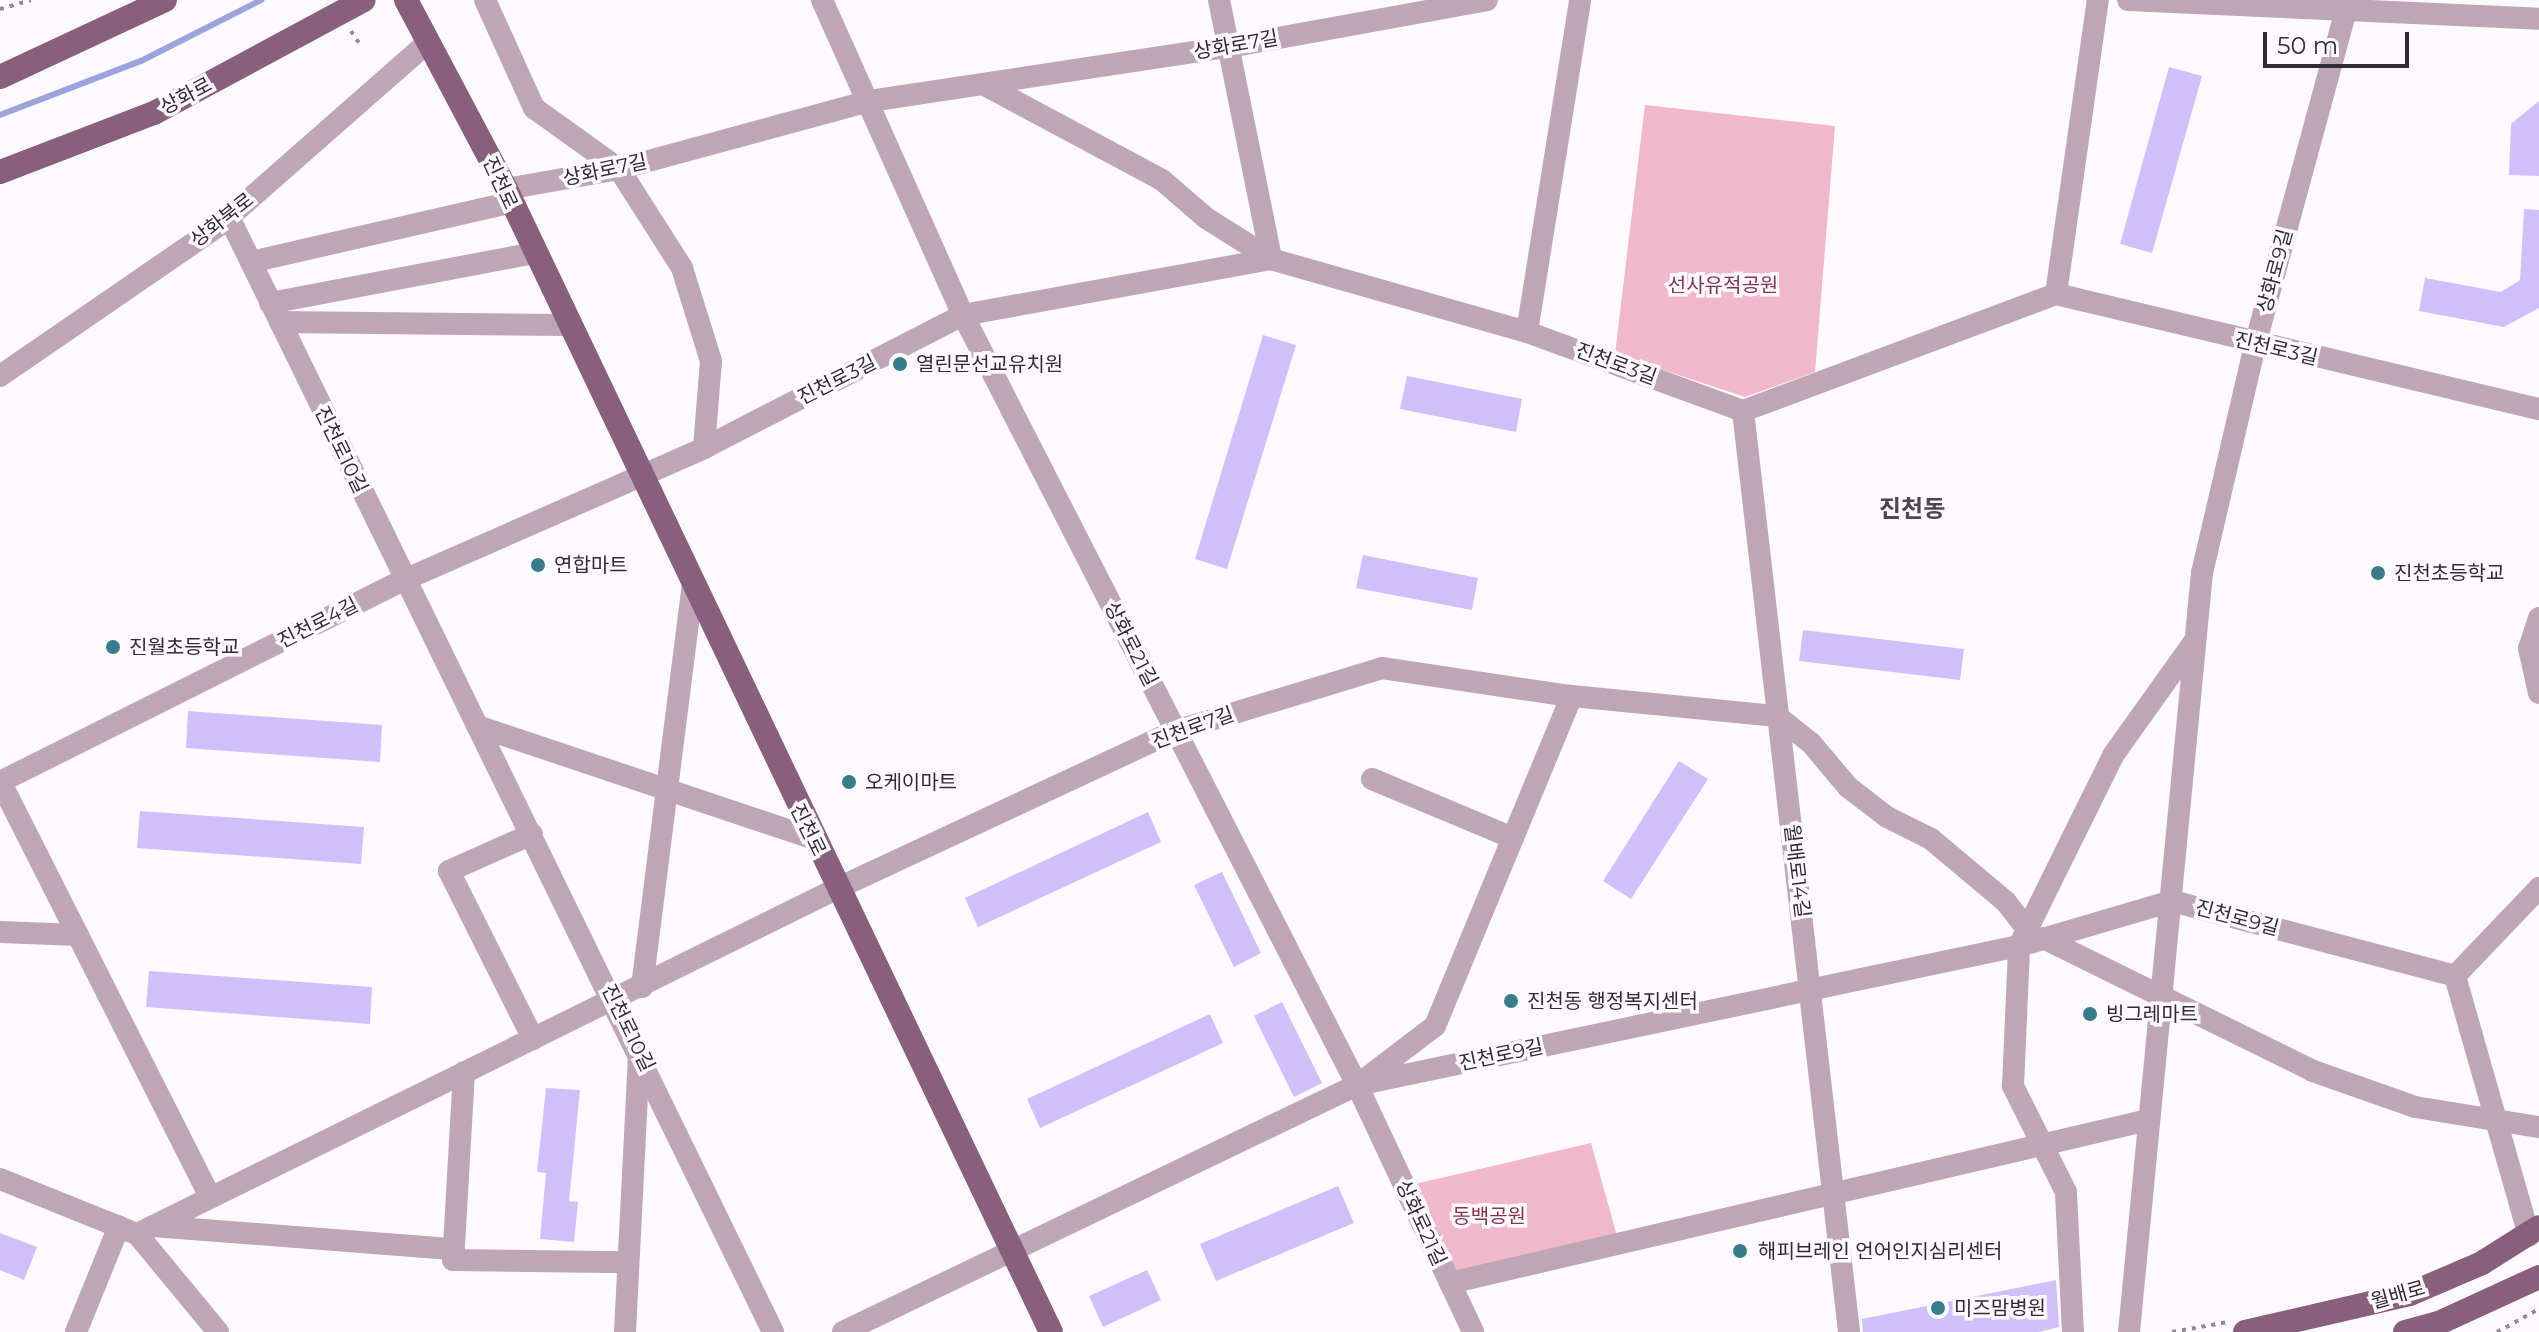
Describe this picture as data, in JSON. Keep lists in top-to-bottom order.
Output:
{
  "streets": {
    "main road": ["상화로", "진천로", "월배로"],
    "street": [
      "상화로7길",
      "상화북로",
      "상화로9길",
      "진천로3길",
      "진천로10길",
      "진천로4길",
      "상화로21길",
      "진천로7길",
      "월배로14길",
      "진천로9길"
    ]
  },
  "crossings": [
    ["상화로7길", "진천로"],
    ["상화로7길", "상화로21길"],
    ["진천로", "상화북로"],
    ["진천로", "진천로3길"],
    ["진천로", "진천로4길"],
    ["진천로", "진천로7길"],
    ["진천로", "진천로9길"],
    ["상화북로", "진천로10길"],
    ["상화로9길", "진천로3길"],
    ["상화로9길", "진천로9길"],
    ["진천로3길", "진천로4길"],
    ["진천로3길", "상화로21길"],
    ["진천로3길", "월배로14길"],
    ["진천로10길", "진천로4길"],
    ["진천로10길", "진천로7길"],
    ["상화로21길", "진천로7길"],
    ["상화로21길", "월배로14길"],
    ["상화로21길", "진천로9길"],
    ["진천로7길", "월배로14길"],
    ["월배로14길", "진천로9길"]
  ],
  "districts": ["진천동"],
  "parks": ["선사유적공원", "동백공원"],
  "places": [
    "열린문선교유치원",
    "연합마트",
    "진천초등학교",
    "진월초등학교",
    "오케이마트",
    "진천동 행정복지센터",
    "빙그레마트",
    "해피브레인 언어인지심리센터",
    "미즈맘병원"
  ],
  "scale_bar": "50 m"
}
